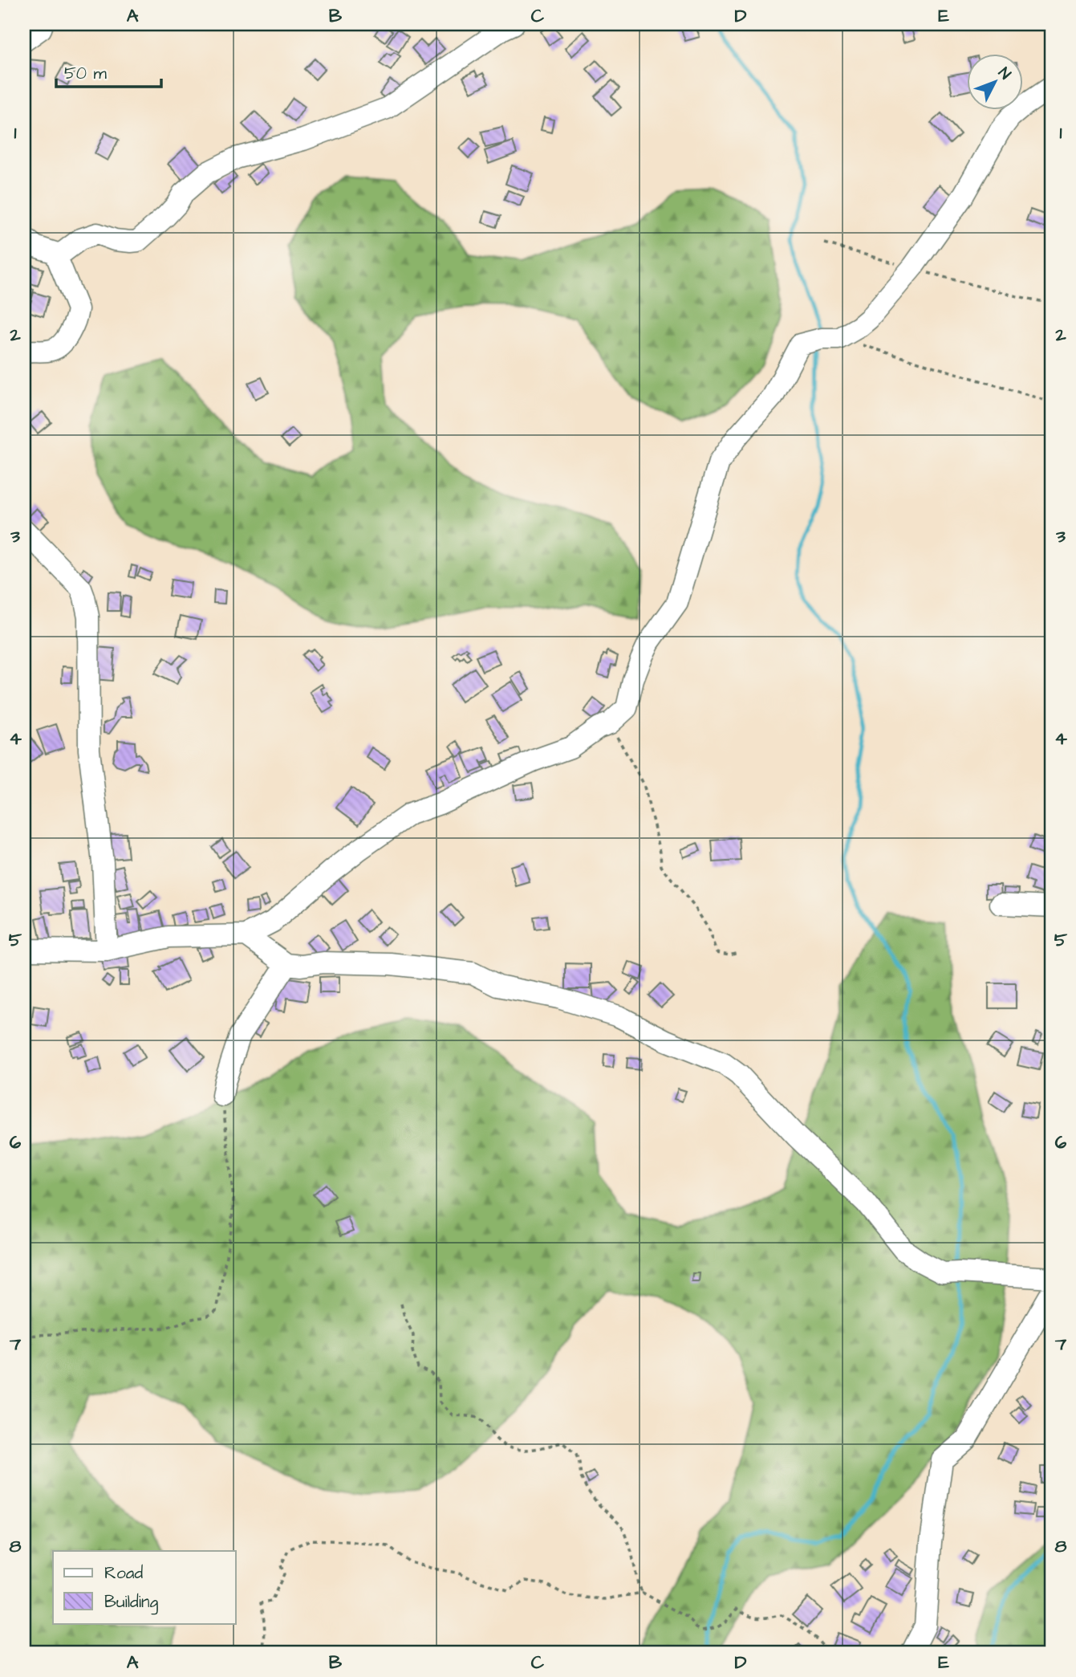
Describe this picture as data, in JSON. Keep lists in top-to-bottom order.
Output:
{
  "legend": ["Road", "Building"],
  "scale_bar": "50 m",
  "north": "top right",
  "grid": {
    "columns": [
      "A",
      "B",
      "C",
      "D",
      "E"
    ],
    "rows": [
      "1",
      "2",
      "3",
      "4",
      "5",
      "6",
      "7",
      "8"
    ]
  }
}
